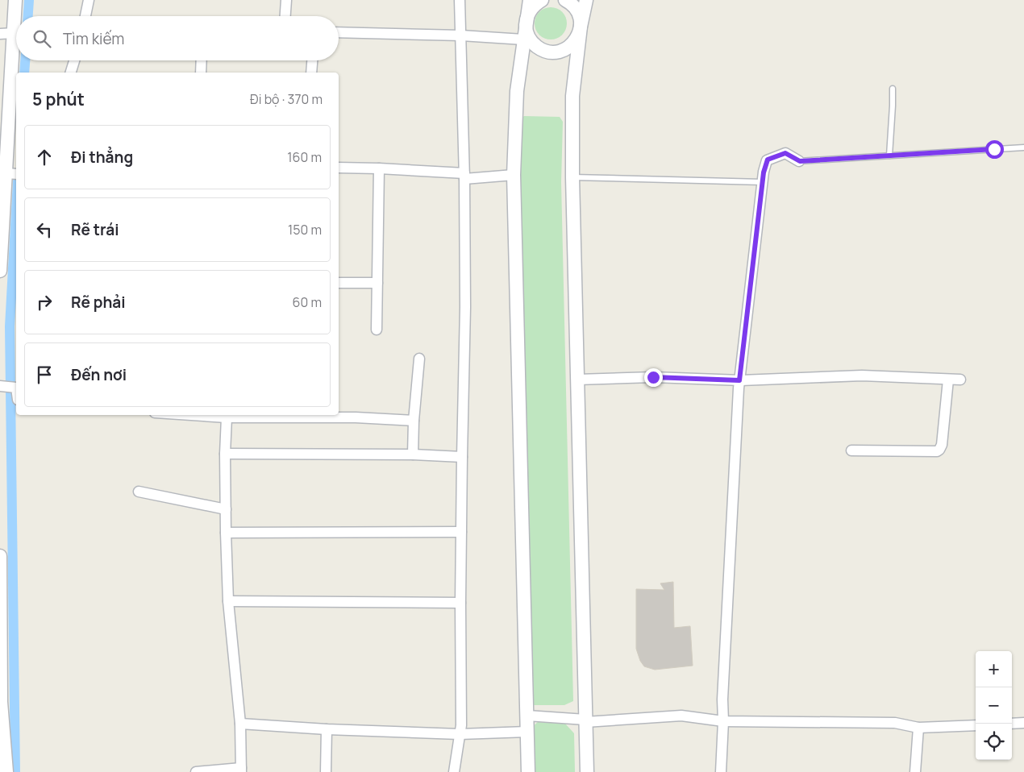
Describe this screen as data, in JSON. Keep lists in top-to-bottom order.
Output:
{
  "page": {
    "search": "Tìm kiếm",
    "heading": ["5 phút", "Đi bộ · 370 m"],
    "list": [
      ["Đi thẳng", "160 m"],
      ["Rẽ trái", "150 m"],
      ["Rẽ phải", "60 m"],
      "Đến nơi"
    ],
    "map_buttons": ["+", "−"]
  }
}
